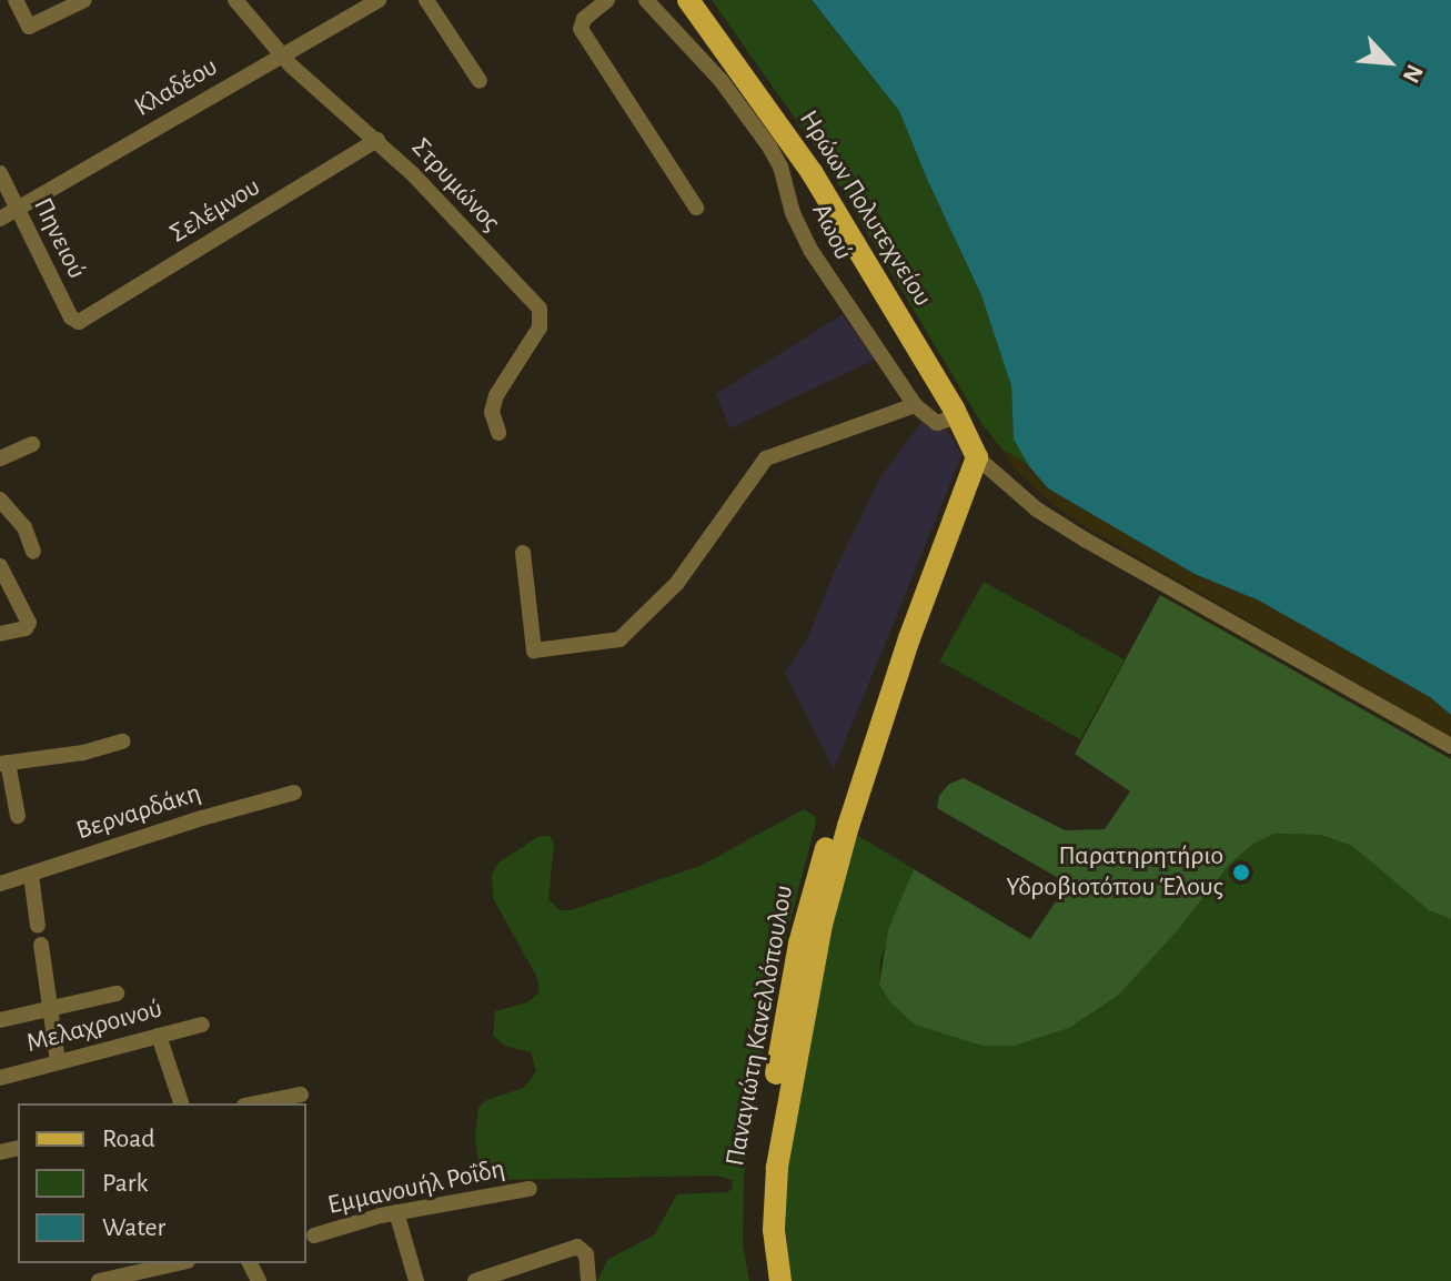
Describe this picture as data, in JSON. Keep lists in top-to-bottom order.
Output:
{
  "streets": {
    "main road": ["Ηρώων Πολυτεχνείου", "Παναγιώτη Κανελλόπουλου"],
    "street": [
      "Κλαδέου",
      "Στρυμώνος",
      "Σελέμνου",
      "Αωού",
      "Πηνειού",
      "Βερναρδάκη",
      "Μελαχροινού",
      "Εμμανουήλ Ροΐδη"
    ]
  },
  "crossings": [
    ["Κλαδέου", "Στρυμώνος"],
    ["Κλαδέου", "Πηνειού"],
    ["Στρυμώνος", "Σελέμνου"],
    ["Ηρώων Πολυτεχνείου", "Παναγιώτη Κανελλόπουλου"],
    ["Σελέμνου", "Πηνειού"]
  ],
  "places": ["Παρατηρητήριο Υδροβιοτόπου Έλους"],
  "legend": ["Road", "Park", "Water"],
  "north": "bottom right"
}
